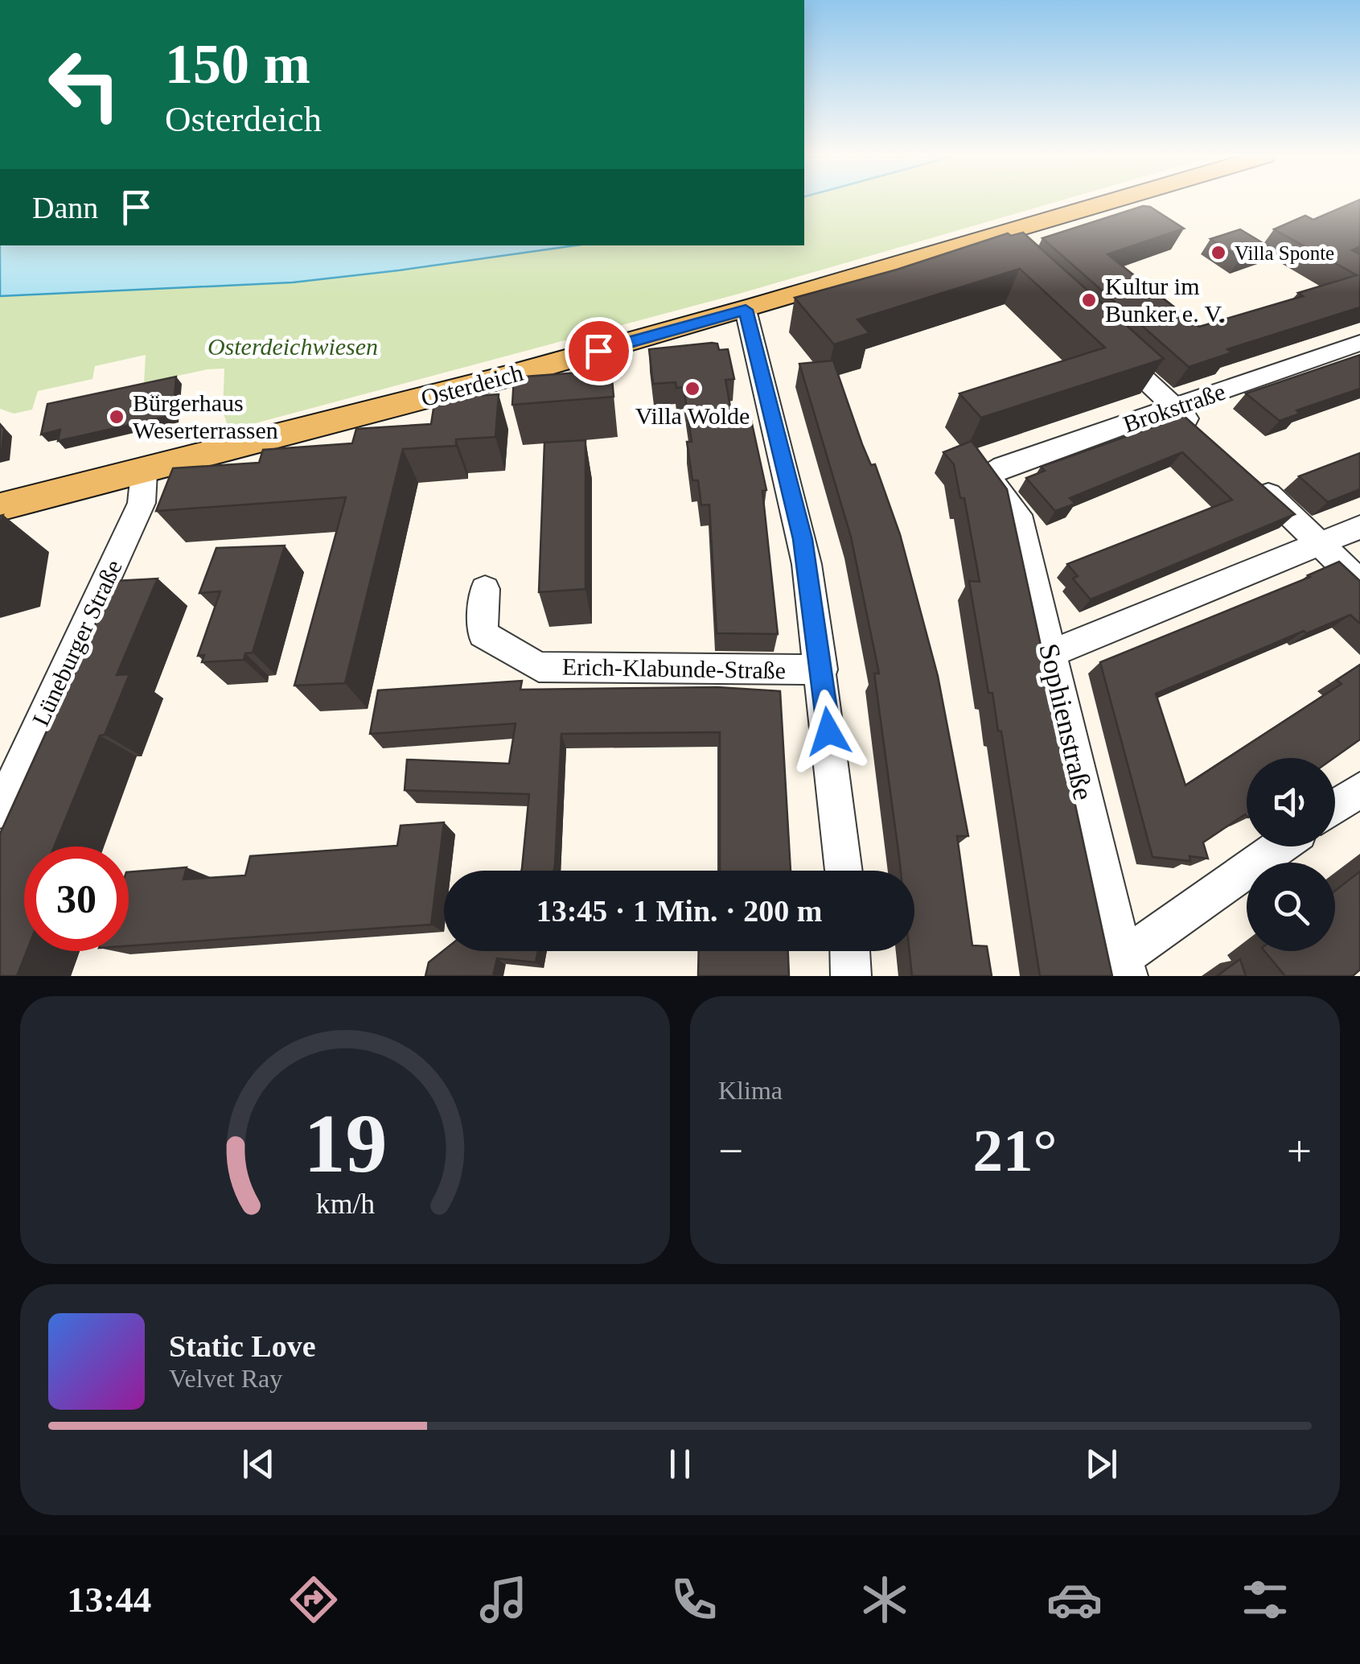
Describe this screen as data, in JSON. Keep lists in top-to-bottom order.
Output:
{
  "streets": {
    "main road": ["Osterdeich"],
    "street": [
      "Brokstraße",
      "Lüneburger Straße",
      "Erich-Klabunde-Straße",
      "Sophienstraße"
    ]
  },
  "crossings": [
    ["Osterdeich", "Lüneburger Straße"],
    ["Brokstraße", "Sophienstraße"]
  ],
  "parks": ["Osterdeichwiesen"],
  "places": [
    "Villa Sponte",
    "Kultur im Bunker e. V.",
    "Villa Wolde",
    "Bürgerhaus Weserterrassen"
  ],
  "page": {
    "turn": ["150 m", "Osterdeich"],
    "then": "Dann",
    "limit": "30",
    "trip": "13:45 · 1 Min. · 200 m",
    "tile": "Klima",
    "heat": ["−", "21°", "+"],
    "song": ["Static Love", "Velvet Ray"],
    "tabs": "13:44",
    "gauge": ["19", "km/h"]
  }
}
